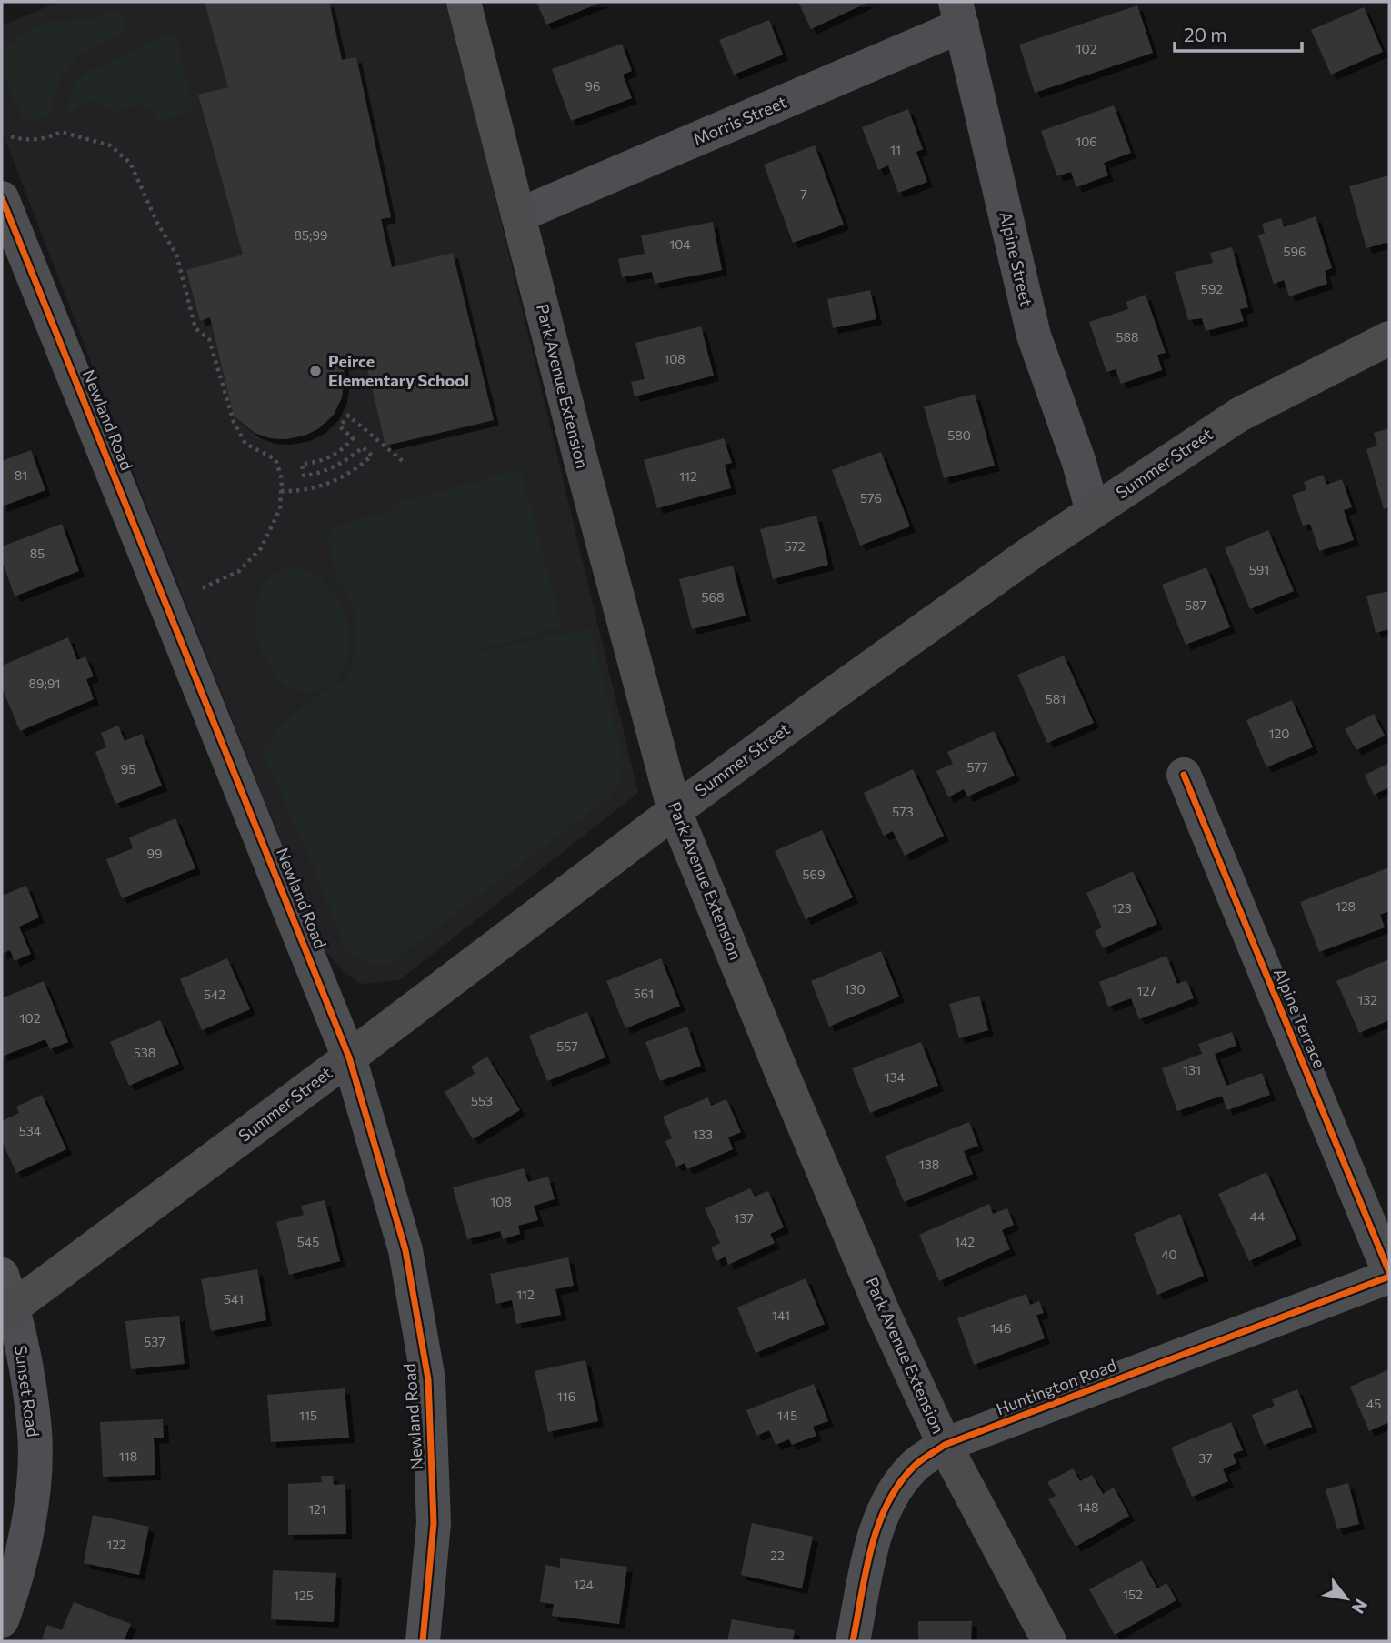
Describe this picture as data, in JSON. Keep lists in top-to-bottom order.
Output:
{
  "streets": {
    "main road": ["Park Avenue Extension", "Summer Street"],
    "street": [
      "Morris Street",
      "Alpine Street",
      "Newland Road",
      "Alpine Terrace",
      "Huntington Road",
      "Sunset Road"
    ]
  },
  "crossings": [
    ["Morris Street", "Alpine Street"],
    ["Morris Street", "Park Avenue Extension"],
    ["Alpine Street", "Summer Street"],
    ["Park Avenue Extension", "Summer Street"],
    ["Park Avenue Extension", "Huntington Road"],
    ["Newland Road", "Summer Street"],
    ["Summer Street", "Sunset Road"],
    ["Alpine Terrace", "Huntington Road"]
  ],
  "places": ["Peirce Elementary School"],
  "house_numbers": [
    "102",
    "96",
    "106",
    "11",
    "7",
    "85;99",
    "104",
    "596",
    "592",
    "588",
    "108",
    "580",
    "81",
    "112",
    "576",
    "572",
    "85",
    "591",
    "568",
    "587",
    "89;91",
    "581",
    "120",
    "577",
    "95",
    "573",
    "99",
    "569",
    "128",
    "123",
    "130",
    "127",
    "561",
    "542",
    "132",
    "102",
    "557",
    "538",
    "131",
    "134",
    "553",
    "534",
    "133",
    "138",
    "108",
    "44",
    "137",
    "545",
    "142",
    "40",
    "112",
    "541",
    "141",
    "146",
    "537",
    "116",
    "45",
    "115",
    "145",
    "118",
    "37",
    "148",
    "121",
    "122",
    "22",
    "124",
    "152",
    "125"
  ],
  "scale_bar": "20 m",
  "north": "bottom right"
}
